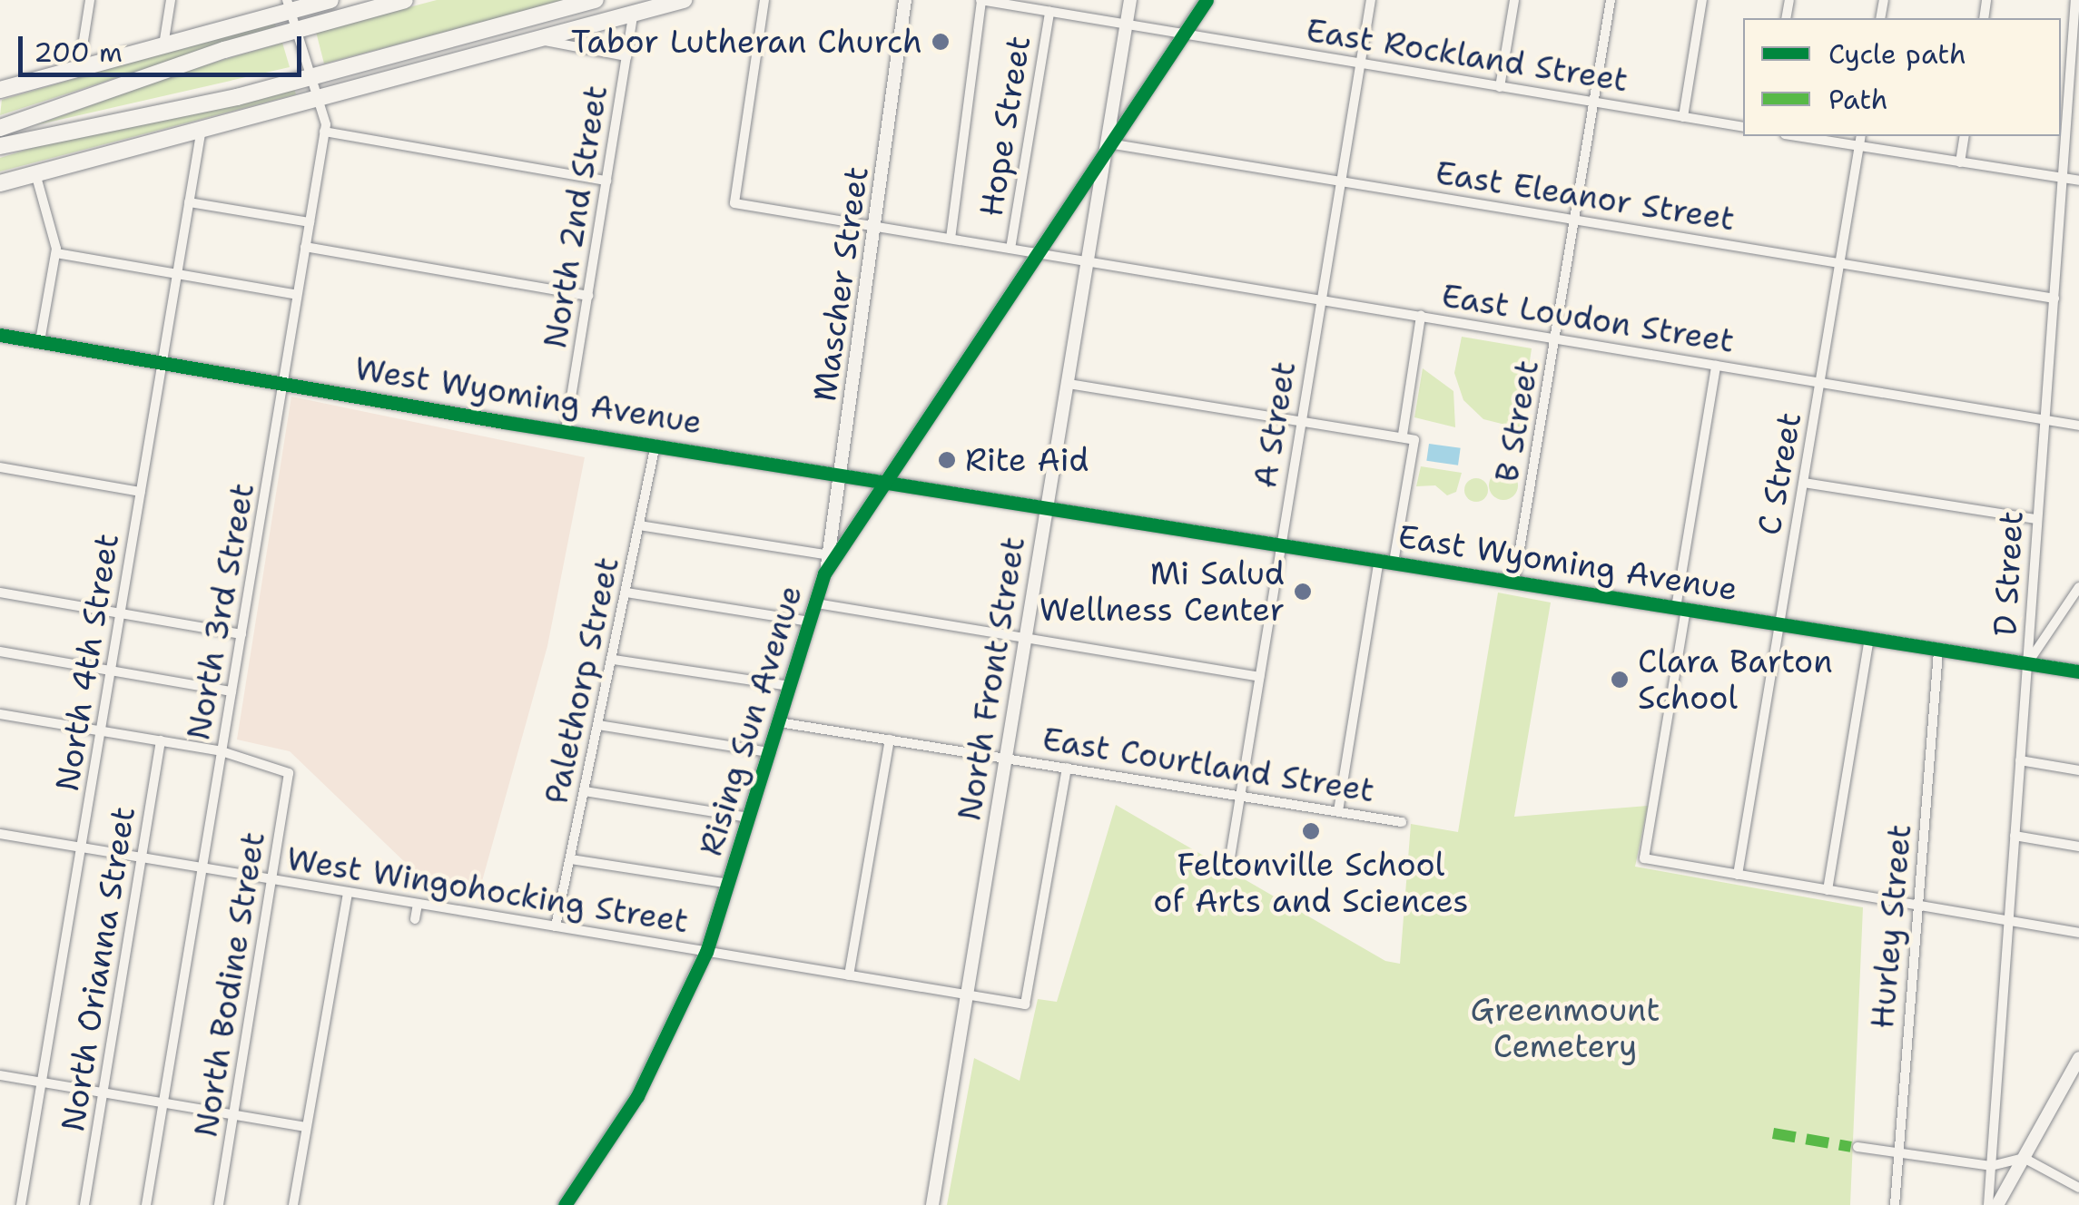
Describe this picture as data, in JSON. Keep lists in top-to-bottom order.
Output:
{
  "streets": {
    "street": [
      "East Rockland Street",
      "Hope Street",
      "East Eleanor Street",
      "North 2nd Street",
      "Mascher Street",
      "East Loudon Street",
      "West Wyoming Avenue",
      "B Street",
      "A Street",
      "C Street",
      "East Wyoming Avenue",
      "D Street",
      "North 3rd Street",
      "North 4th Street",
      "North Front Street",
      "Palethorp Street",
      "Rising Sun Avenue",
      "East Courtland Street",
      "West Wingohocking Street",
      "Hurley Street",
      "North Orianna Street",
      "North Bodine Street"
    ]
  },
  "crossings": [
    ["East Rockland Street", "Hope Street"],
    ["East Rockland Street", "B Street"],
    ["East Rockland Street", "A Street"],
    ["East Rockland Street", "North Front Street"],
    ["East Rockland Street", "Rising Sun Avenue"],
    ["Hope Street", "East Loudon Street"],
    ["East Eleanor Street", "B Street"],
    ["East Eleanor Street", "A Street"],
    ["East Eleanor Street", "C Street"],
    ["East Eleanor Street", "D Street"],
    ["East Eleanor Street", "North Front Street"],
    ["East Eleanor Street", "Rising Sun Avenue"],
    ["North 2nd Street", "West Wyoming Avenue"],
    ["Mascher Street", "East Loudon Street"],
    ["Mascher Street", "West Wyoming Avenue"],
    ["Mascher Street", "Rising Sun Avenue"],
    ["East Loudon Street", "B Street"],
    ["East Loudon Street", "A Street"],
    ["East Loudon Street", "C Street"],
    ["East Loudon Street", "D Street"],
    ["East Loudon Street", "North Front Street"],
    ["East Loudon Street", "Rising Sun Avenue"],
    ["West Wyoming Avenue", "East Wyoming Avenue"],
    ["West Wyoming Avenue", "North 3rd Street"],
    ["West Wyoming Avenue", "North 4th Street"],
    ["West Wyoming Avenue", "North Front Street"],
    ["West Wyoming Avenue", "Palethorp Street"],
    ["West Wyoming Avenue", "Rising Sun Avenue"],
    ["B Street", "East Wyoming Avenue"],
    ["A Street", "East Wyoming Avenue"],
    ["A Street", "East Courtland Street"],
    ["C Street", "East Wyoming Avenue"],
    ["East Wyoming Avenue", "D Street"],
    ["East Wyoming Avenue", "North Front Street"],
    ["East Wyoming Avenue", "Hurley Street"],
    ["North 3rd Street", "West Wingohocking Street"],
    ["North 3rd Street", "North Bodine Street"],
    ["North 4th Street", "West Wingohocking Street"],
    ["North Front Street", "Rising Sun Avenue"],
    ["North Front Street", "East Courtland Street"],
    ["North Front Street", "West Wingohocking Street"],
    ["Palethorp Street", "West Wingohocking Street"],
    ["Rising Sun Avenue", "East Courtland Street"],
    ["Rising Sun Avenue", "West Wingohocking Street"],
    ["East Courtland Street", "West Wingohocking Street"],
    ["West Wingohocking Street", "North Orianna Street"],
    ["West Wingohocking Street", "North Bodine Street"]
  ],
  "parks": ["Greenmount Cemetery"],
  "places": [
    "Tabor Lutheran Church",
    "Rite Aid",
    "Mi Salud Wellness Center",
    "Clara Barton School",
    "Feltonville School of Arts and Sciences"
  ],
  "legend": ["Cycle path", "Path"],
  "scale_bar": "200 m"
}
